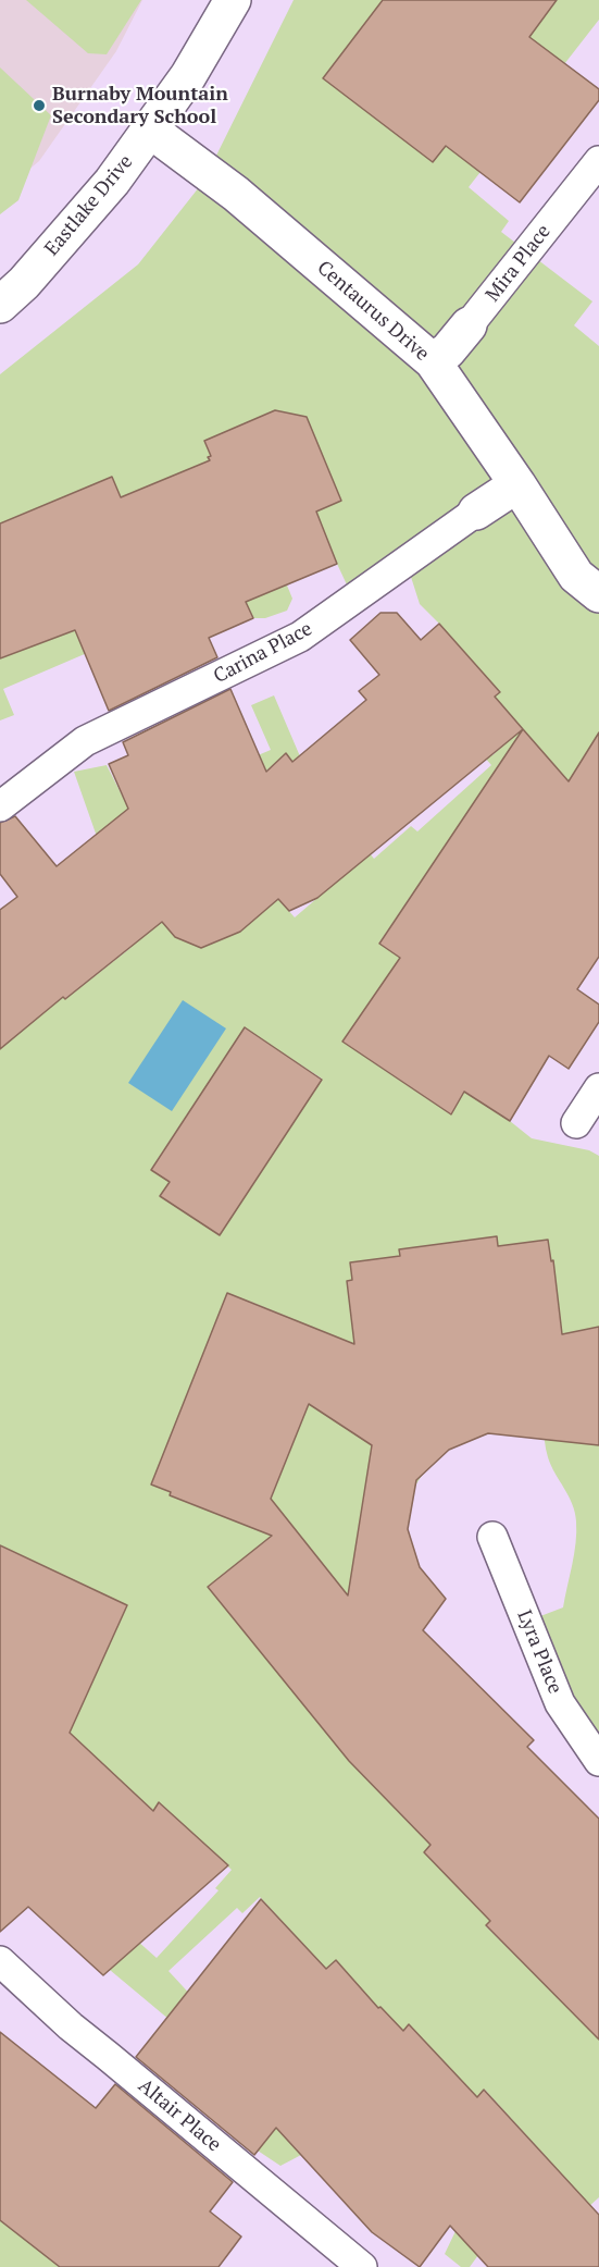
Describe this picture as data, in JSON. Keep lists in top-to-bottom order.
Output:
{
  "streets": {
    "street": [
      "Eastlake Drive",
      "Mira Place",
      "Centaurus Drive",
      "Carina Place"
    ],
    "lane": ["Lyra Place", "Altair Place"]
  },
  "crossings": [
    ["Eastlake Drive", "Centaurus Drive"],
    ["Mira Place", "Centaurus Drive"],
    ["Centaurus Drive", "Carina Place"]
  ],
  "places": ["Burnaby Mountain Secondary School"]
}
